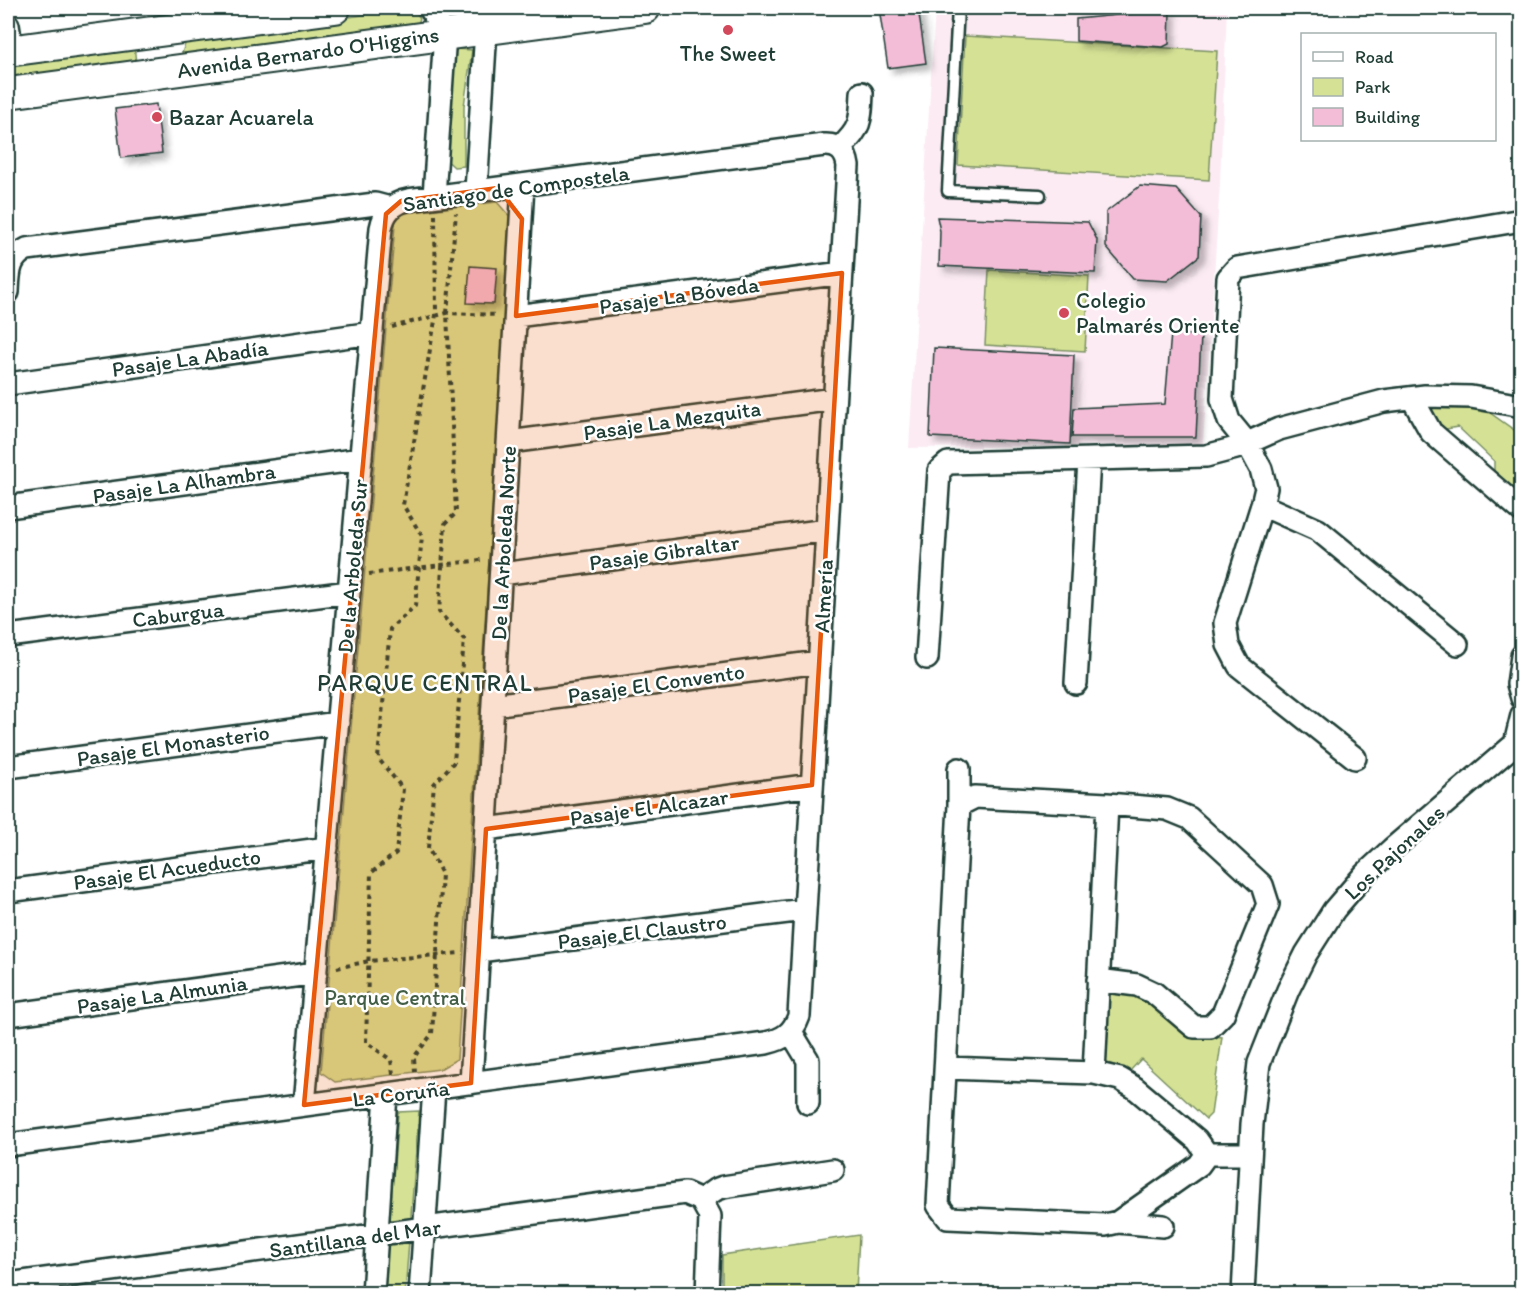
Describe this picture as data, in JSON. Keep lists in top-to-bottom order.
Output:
{
  "streets": {
    "main road": ["Avenida Bernardo O'Higgins"],
    "street": [
      "Santiago de Compostela",
      "Pasaje La Bóveda",
      "Pasaje La Abadía",
      "Pasaje La Mezquita",
      "Pasaje La Alhambra",
      "De la Arboleda Norte",
      "Pasaje Gibraltar",
      "De la Arboleda Sur",
      "Almería",
      "Caburgua",
      "Pasaje El Convento",
      "Pasaje El Monasterio",
      "Pasaje El Alcazar",
      "Los Pajonales",
      "Pasaje El Acueducto",
      "Pasaje El Claustro",
      "Pasaje La Almunia",
      "La Coruña",
      "Santillana del Mar"
    ]
  },
  "crossings": [
    ["Santiago de Compostela", "De la Arboleda Norte"],
    ["Santiago de Compostela", "De la Arboleda Sur"],
    ["Santiago de Compostela", "Almería"],
    ["Pasaje La Bóveda", "De la Arboleda Norte"],
    ["Pasaje La Bóveda", "Almería"],
    ["Pasaje La Abadía", "De la Arboleda Sur"],
    ["Pasaje La Mezquita", "De la Arboleda Norte"],
    ["Pasaje La Mezquita", "Almería"],
    ["Pasaje La Alhambra", "De la Arboleda Sur"],
    ["De la Arboleda Norte", "Pasaje Gibraltar"],
    ["De la Arboleda Norte", "Pasaje El Convento"],
    ["De la Arboleda Norte", "Pasaje El Alcazar"],
    ["De la Arboleda Norte", "Pasaje El Claustro"],
    ["De la Arboleda Norte", "La Coruña"],
    ["Pasaje Gibraltar", "Almería"],
    ["De la Arboleda Sur", "Caburgua"],
    ["De la Arboleda Sur", "Pasaje El Monasterio"],
    ["De la Arboleda Sur", "Pasaje El Acueducto"],
    ["De la Arboleda Sur", "Pasaje La Almunia"],
    ["De la Arboleda Sur", "La Coruña"],
    ["Almería", "Pasaje El Convento"],
    ["Almería", "Pasaje El Alcazar"],
    ["Almería", "Pasaje El Claustro"],
    ["Almería", "La Coruña"]
  ],
  "districts": ["PARQUE CENTRAL"],
  "parks": ["Parque Central"],
  "places": ["The Sweet", "Bazar Acuarela", "Colegio Palmarés Oriente"],
  "legend": ["Road", "Park", "Building"]
}
